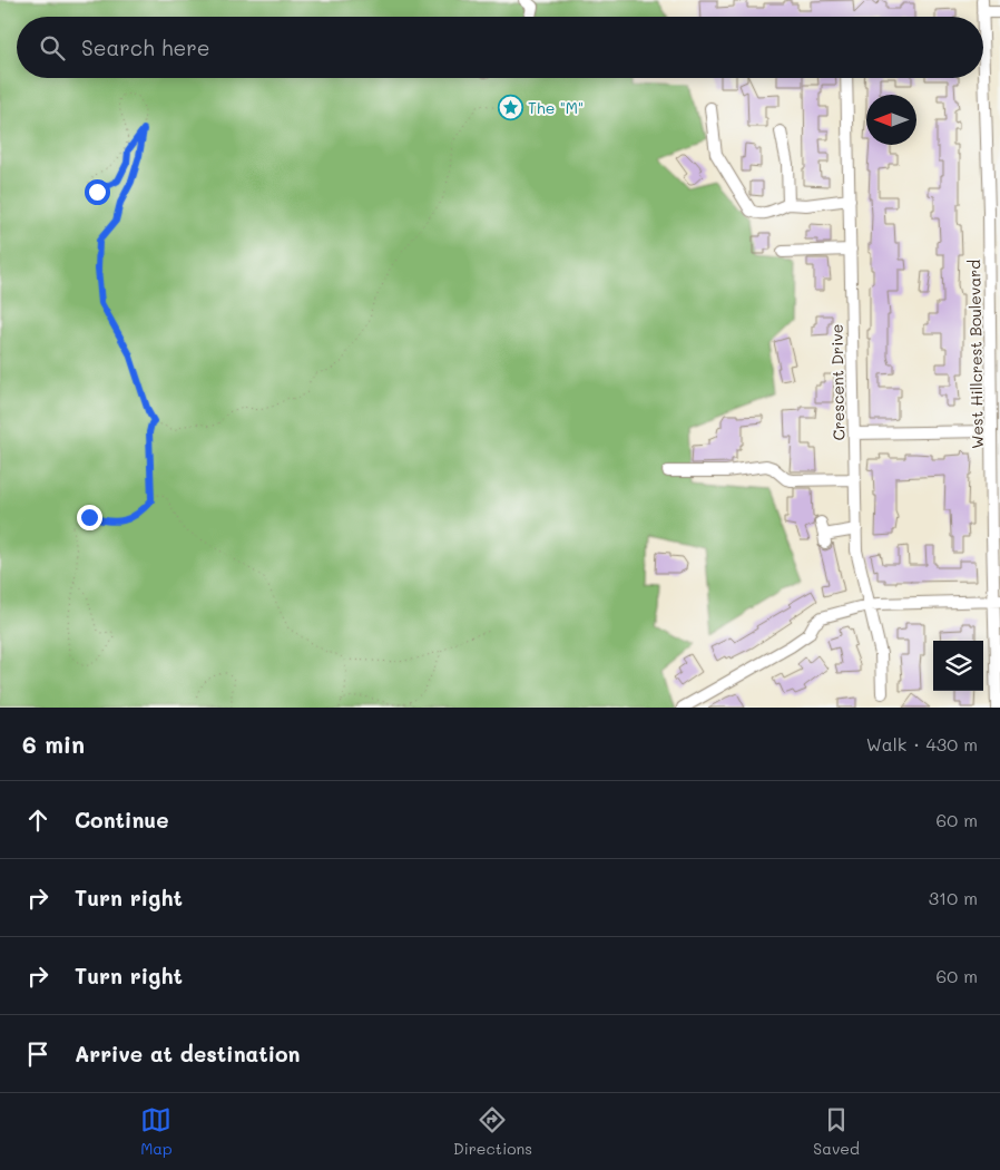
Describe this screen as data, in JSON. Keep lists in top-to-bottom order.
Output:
{
  "streets": {
    "street": ["West Hillcrest Boulevard", "Crescent Drive"]
  },
  "places": {
    "place": ["The \"M\""]
  },
  "north": "left",
  "page": {
    "search": "Search here",
    "heading": ["6 min", "Walk · 430 m"],
    "list": [
      ["Continue", "60 m"],
      ["Turn right", "310 m"],
      ["Turn right", "60 m"],
      "Arrive at destination"
    ],
    "nav": ["Map", "Directions", "Saved"]
  }
}
